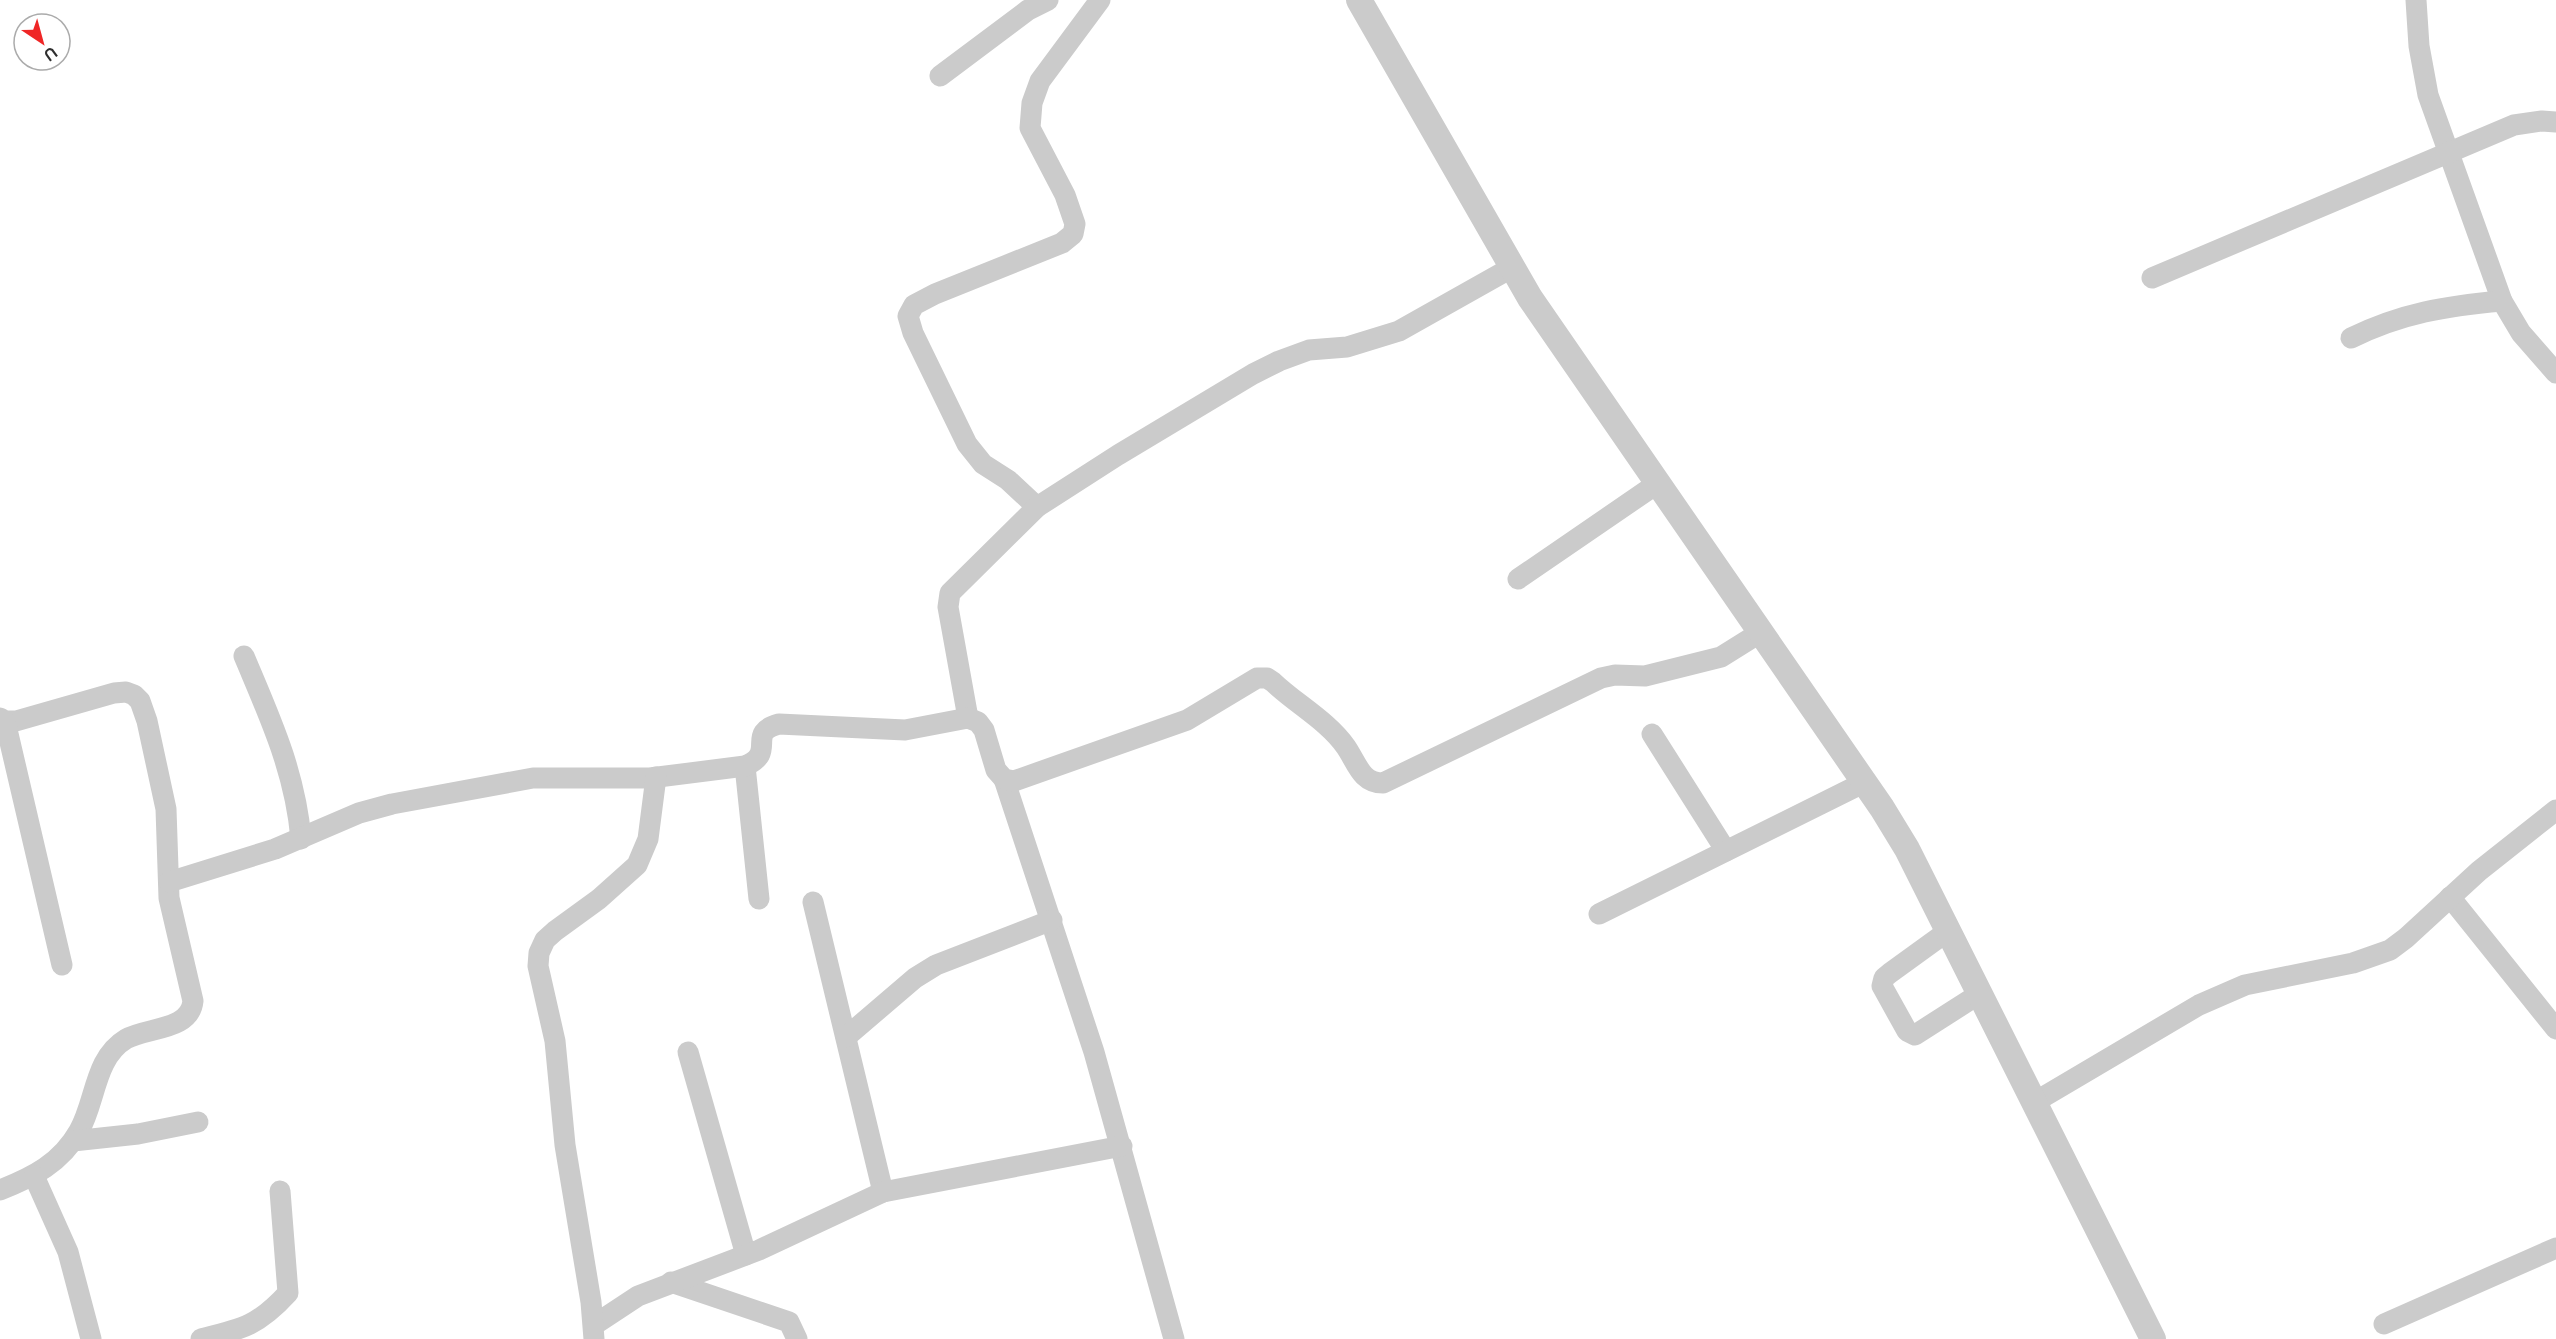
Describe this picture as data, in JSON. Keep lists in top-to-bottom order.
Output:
{
  "north": "bottom right"
}
